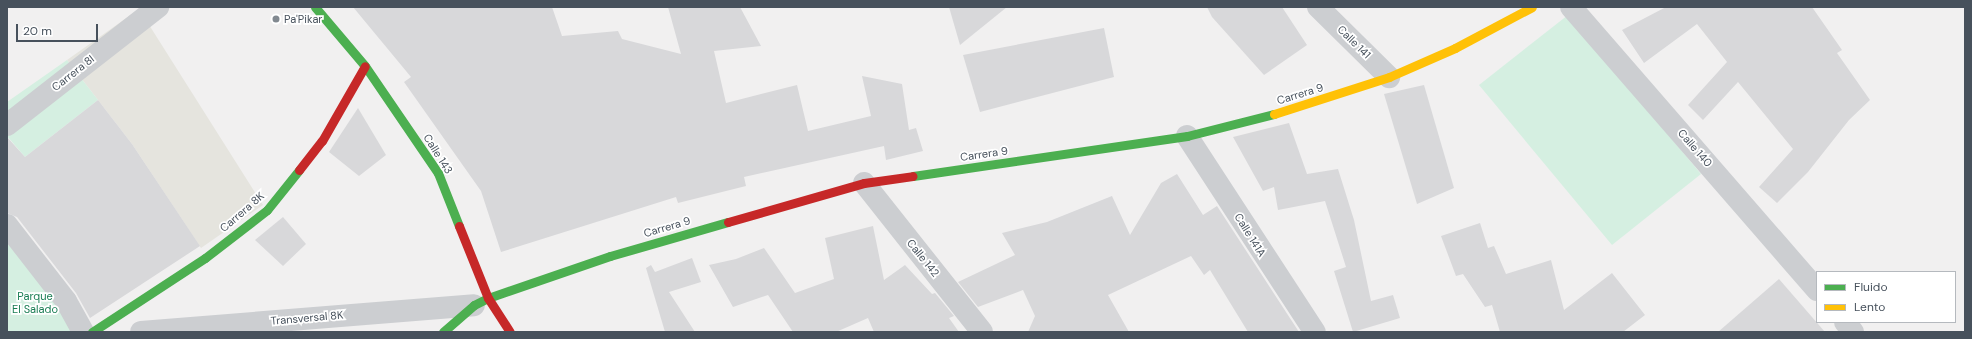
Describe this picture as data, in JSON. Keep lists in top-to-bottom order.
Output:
{
  "streets": {
    "street": [
      "Calle 141",
      "Carrera 8I",
      "Carrera 9",
      "Calle 140",
      "Calle 143",
      "Carrera 8K",
      "Calle 141A",
      "Calle 142",
      "Transversal 8K"
    ]
  },
  "crossings": [
    ["Calle 141", "Carrera 9"],
    ["Carrera 9", "Calle 143"],
    ["Carrera 9", "Calle 141A"],
    ["Carrera 9", "Calle 142"],
    ["Carrera 9", "Transversal 8K"],
    ["Calle 143", "Carrera 8K"],
    ["Calle 143", "Transversal 8K"]
  ],
  "parks": ["Parque El Salado"],
  "places": ["Pa'Pikar"],
  "legend": ["Fluido", "Lento"],
  "scale_bar": "20 m"
}
